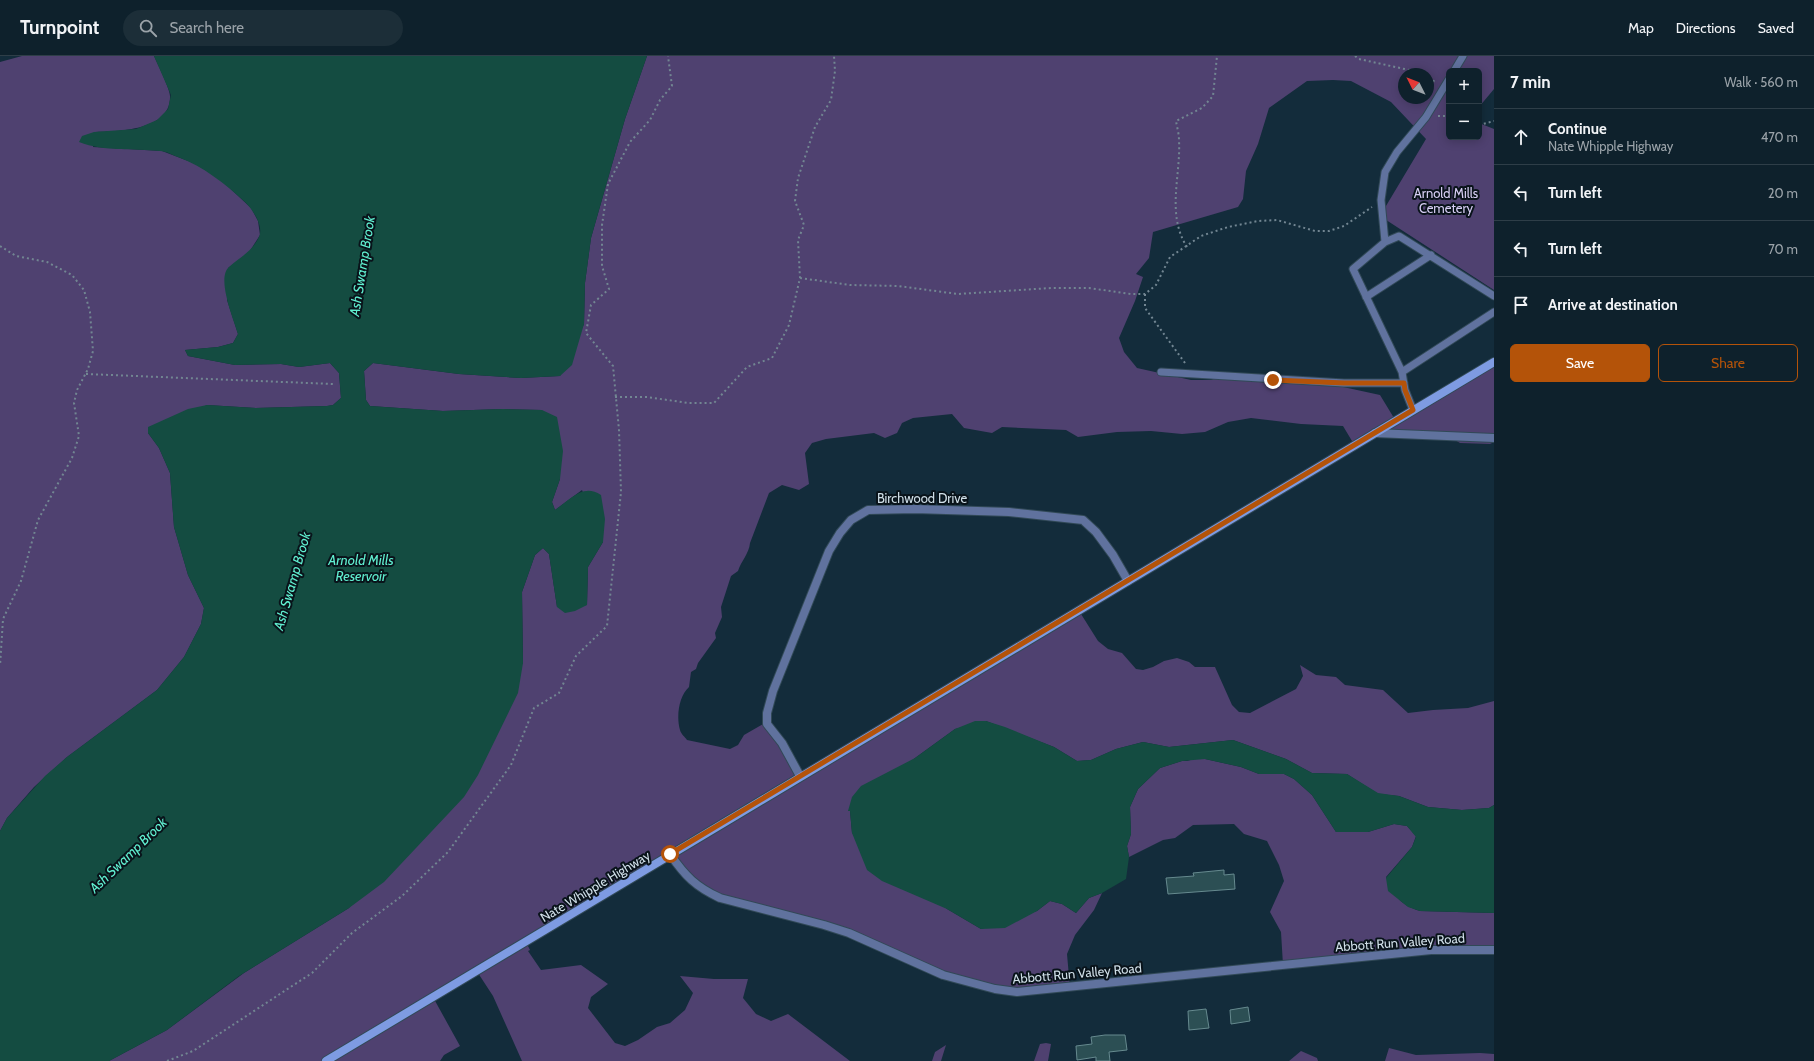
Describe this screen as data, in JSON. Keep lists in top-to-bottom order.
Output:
{
  "streets": {
    "main road": ["Nate Whipple Highway"],
    "street": ["Birchwood Drive", "Abbott Run Valley Road"]
  },
  "crossings": [
    ["Birchwood Drive", "Nate Whipple Highway"],
    ["Nate Whipple Highway", "Abbott Run Valley Road"]
  ],
  "water": ["Ash Swamp Brook", "Arnold Mills Reservoir"],
  "parks": ["Arnold Mills Cemetery"],
  "north": "top left",
  "page": {
    "header": "Turnpoint",
    "search": "Search here",
    "nav": ["Map", "Directions", "Saved"],
    "heading": ["7 min", "Walk · 560 m"],
    "map_buttons": ["+", "−"],
    "list": [
      ["Continue", "Nate Whipple Highway", "470 m"],
      ["Turn left", "20 m"],
      ["Turn left", "70 m"],
      "Arrive at destination"
    ],
    "buttons": ["Save", "Share"]
  }
}
